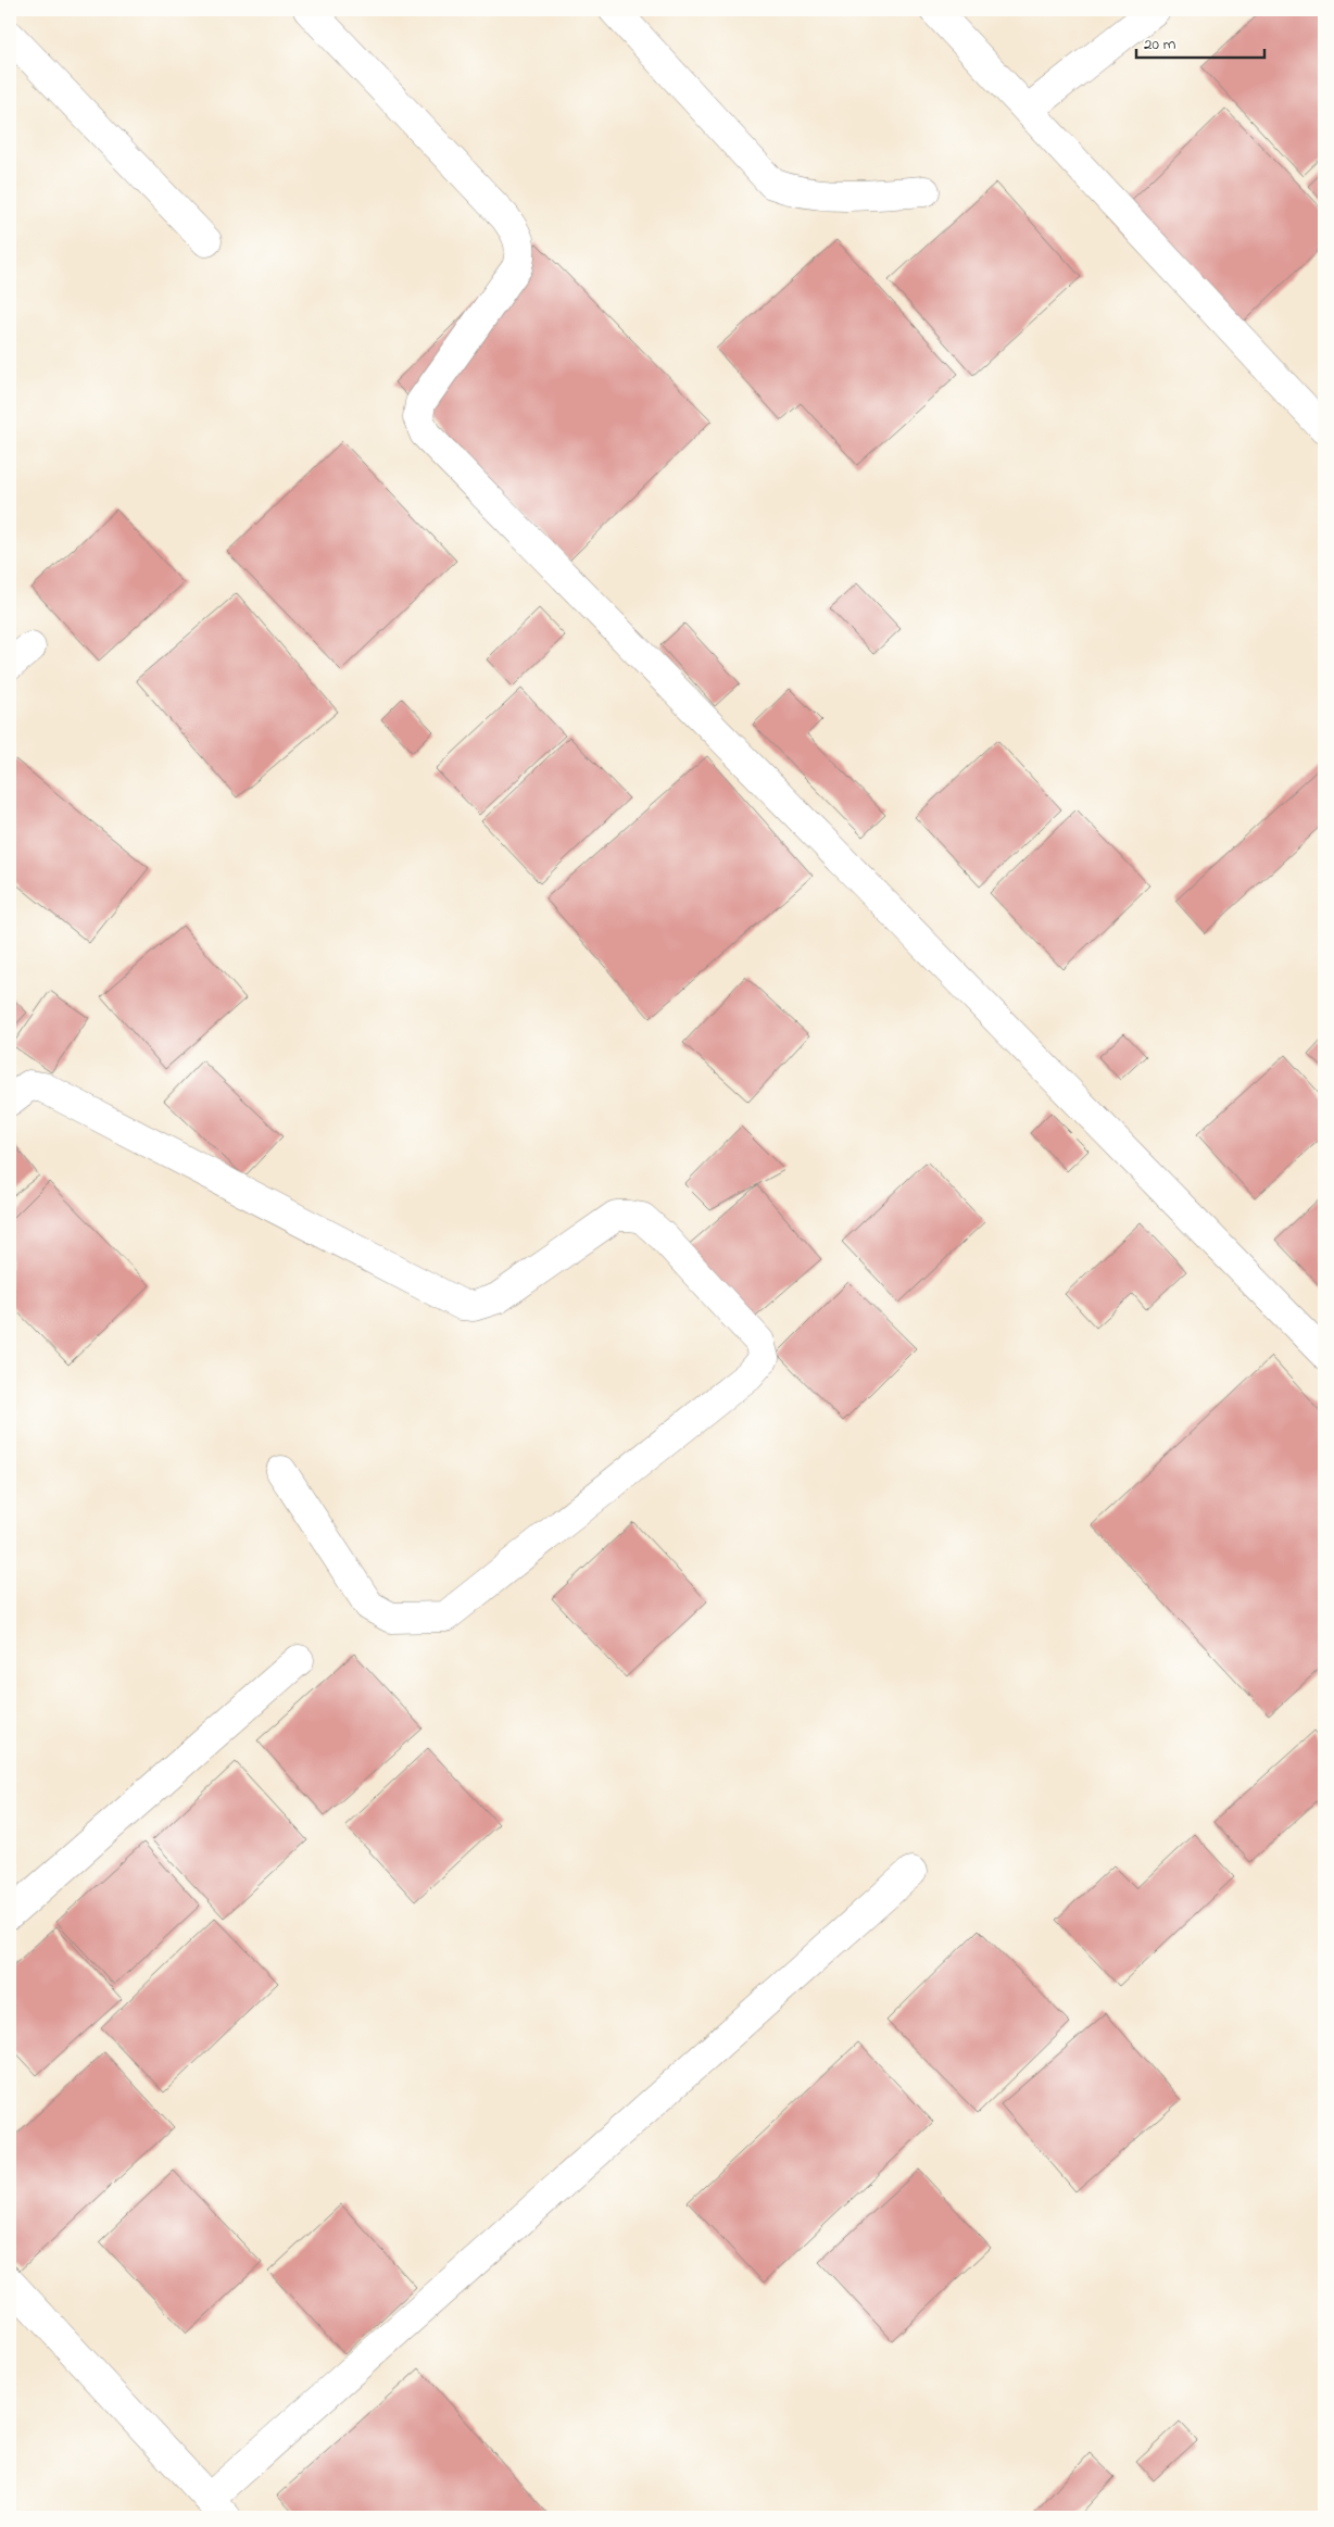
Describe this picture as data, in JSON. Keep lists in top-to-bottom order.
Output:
{
  "scale_bar": "20 m"
}
